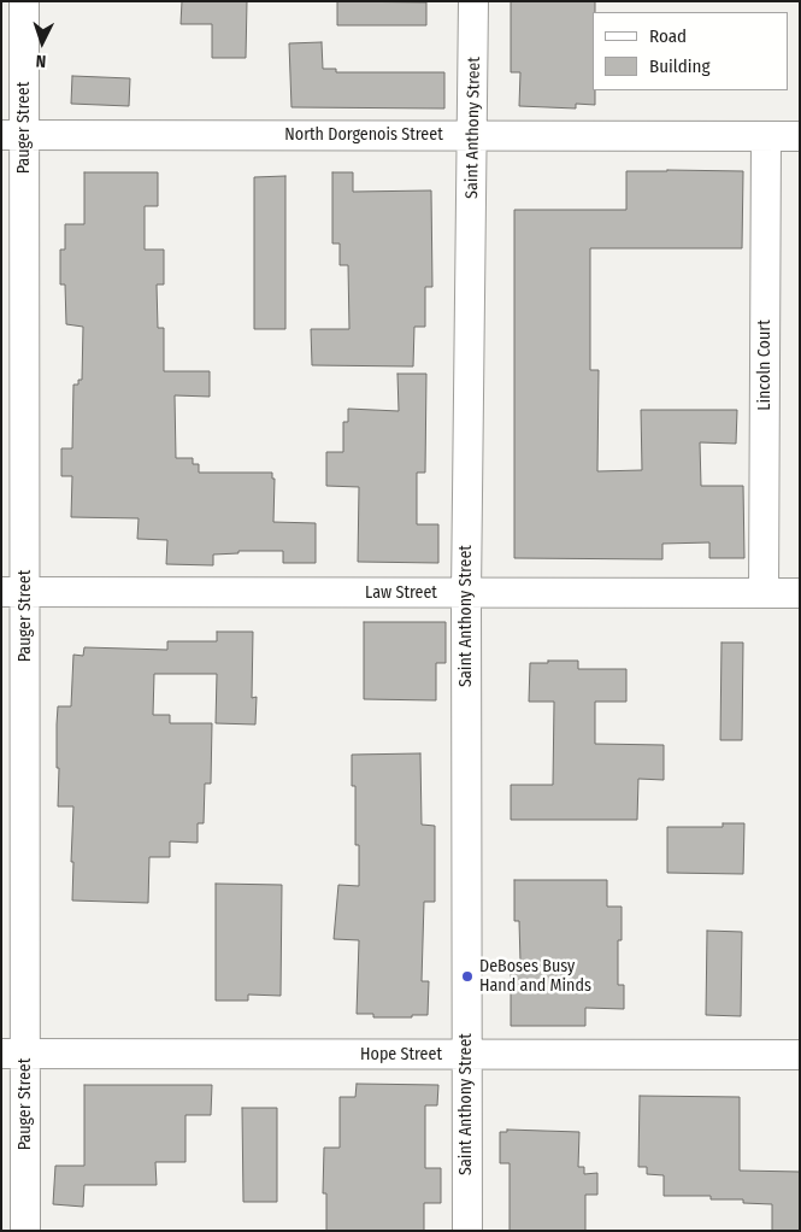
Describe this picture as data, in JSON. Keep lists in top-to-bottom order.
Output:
{
  "streets": {
    "street": [
      "Pauger Street",
      "Saint Anthony Street",
      "North Dorgenois Street",
      "Lincoln Court",
      "Law Street",
      "Hope Street"
    ]
  },
  "crossings": [
    ["Pauger Street", "North Dorgenois Street"],
    ["Pauger Street", "Law Street"],
    ["Pauger Street", "Hope Street"],
    ["Saint Anthony Street", "North Dorgenois Street"],
    ["Saint Anthony Street", "Law Street"],
    ["Saint Anthony Street", "Hope Street"],
    ["North Dorgenois Street", "Lincoln Court"],
    ["Lincoln Court", "Law Street"]
  ],
  "places": ["DeBoses Busy Hand and Minds"],
  "legend": ["Road", "Building"],
  "north": "bottom"
}
